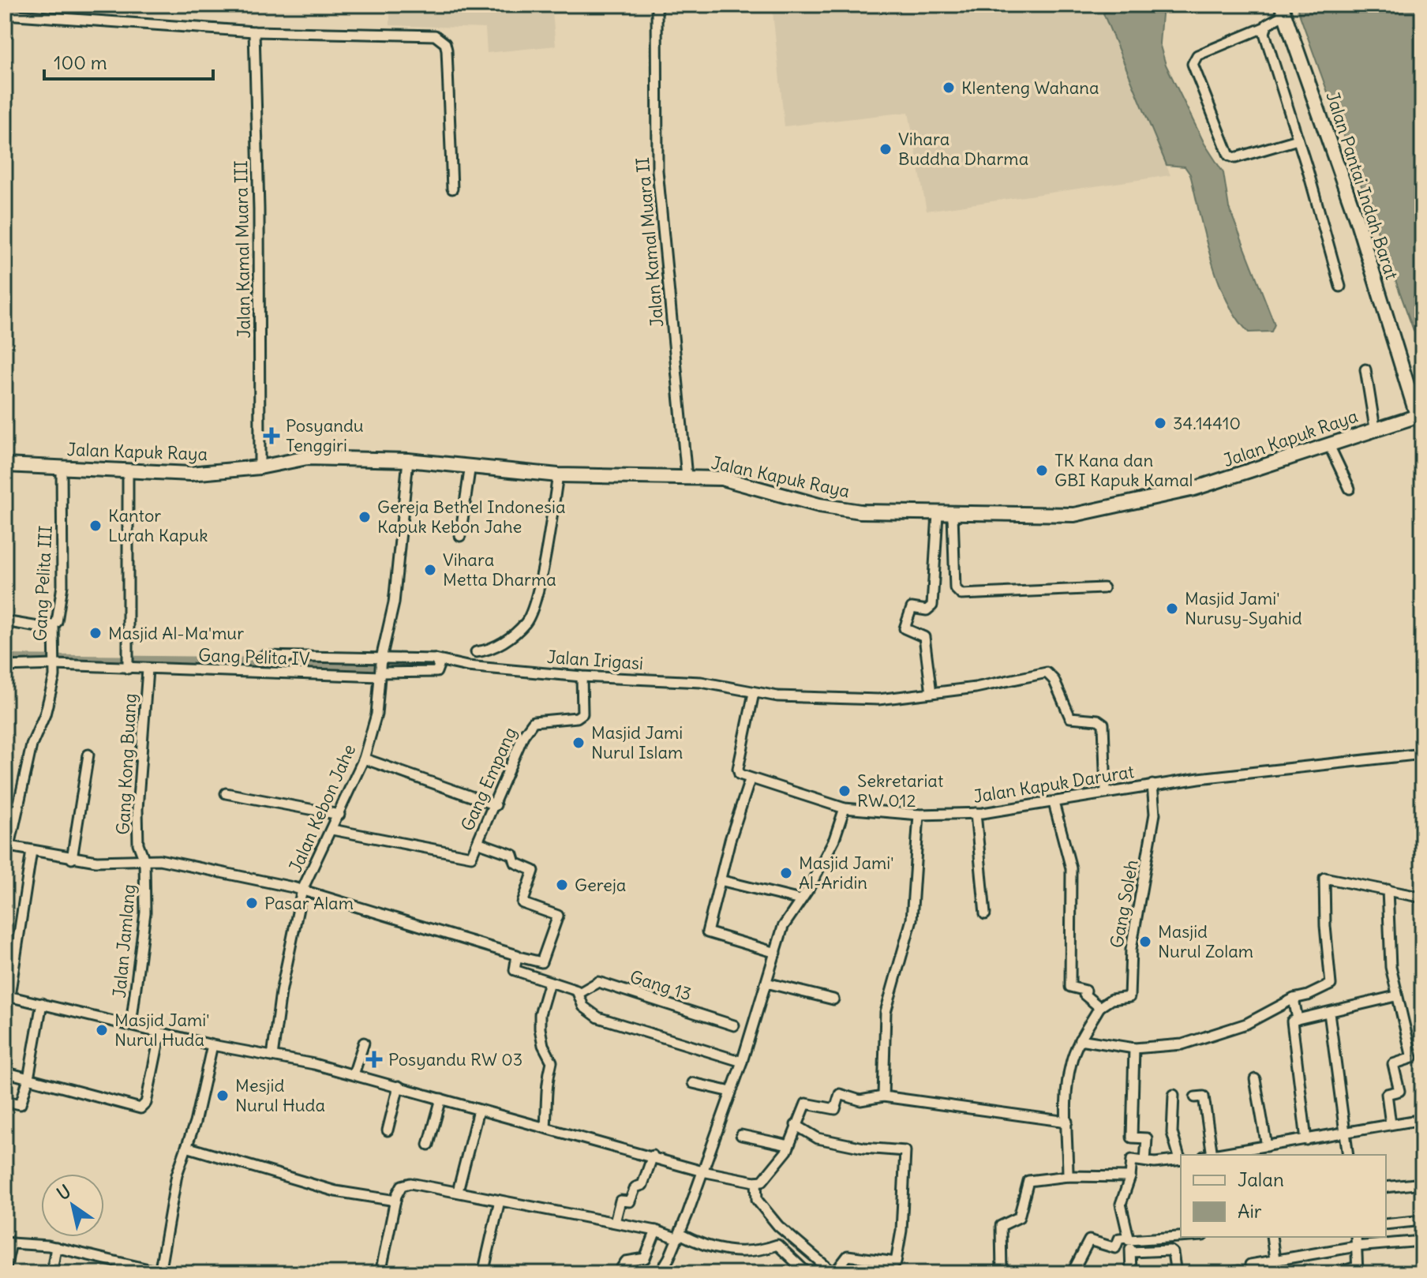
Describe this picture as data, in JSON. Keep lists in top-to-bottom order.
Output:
{
  "streets": {
    "main road": ["Jalan Pantai Indah Barat", "Jalan Kapuk Raya"],
    "street": [
      "Jalan Kamal Muara II",
      "Jalan Kamal Muara III",
      "Gang Pelita III",
      "Gang Pelita IV",
      "Jalan Irigasi",
      "Gang Kong Buang",
      "Gang Empang",
      "Jalan Kapuk Darurat",
      "Jalan Kebon Jahe",
      "Gang Soleh",
      "Jalan Jamlang",
      "Gang 13"
    ]
  },
  "crossings": [
    ["Jalan Pantai Indah Barat", "Jalan Kapuk Raya"],
    ["Jalan Kamal Muara II", "Jalan Kapuk Raya"],
    ["Jalan Kamal Muara III", "Jalan Kapuk Raya"],
    ["Jalan Kapuk Raya", "Gang Pelita III"],
    ["Jalan Kapuk Raya", "Jalan Kebon Jahe"],
    ["Gang Pelita III", "Gang Pelita IV"],
    ["Gang Pelita IV", "Jalan Irigasi"],
    ["Gang Pelita IV", "Gang Kong Buang"],
    ["Gang Pelita IV", "Jalan Kebon Jahe"],
    ["Jalan Irigasi", "Gang Empang"],
    ["Jalan Irigasi", "Jalan Kapuk Darurat"],
    ["Jalan Irigasi", "Jalan Kebon Jahe"],
    ["Gang Kong Buang", "Jalan Jamlang"],
    ["Gang Empang", "Jalan Kebon Jahe"],
    ["Jalan Kapuk Darurat", "Gang Soleh"]
  ],
  "places": {
    "other": [
      "Klenteng Wahana",
      "Vihara Buddha Dharma",
      "34.14410",
      "TK Kana dan GBI Kapuk Kamal",
      "Gereja Bethel Indonesia Kapuk Kebon Jahe",
      "Kantor Lurah Kapuk",
      "Vihara Metta Dharma",
      "Masjid Jami' Nurusy-Syahid",
      "Masjid Al-Ma'mur",
      "Masjid Jami Nurul Islam",
      "Sekretariat RW 012",
      "Masjid Jami' Al-Aridin",
      "Gereja",
      "Pasar Alam",
      "Masjid Nurul Zolam",
      "Masjid Jami' Nurul Huda",
      "Mesjid Nurul Huda"
    ],
    "health": ["Posyandu Tenggiri", "Posyandu RW 03"]
  },
  "legend": ["Jalan", "Air"],
  "scale_bar": "100 m",
  "north": "top left"
}
